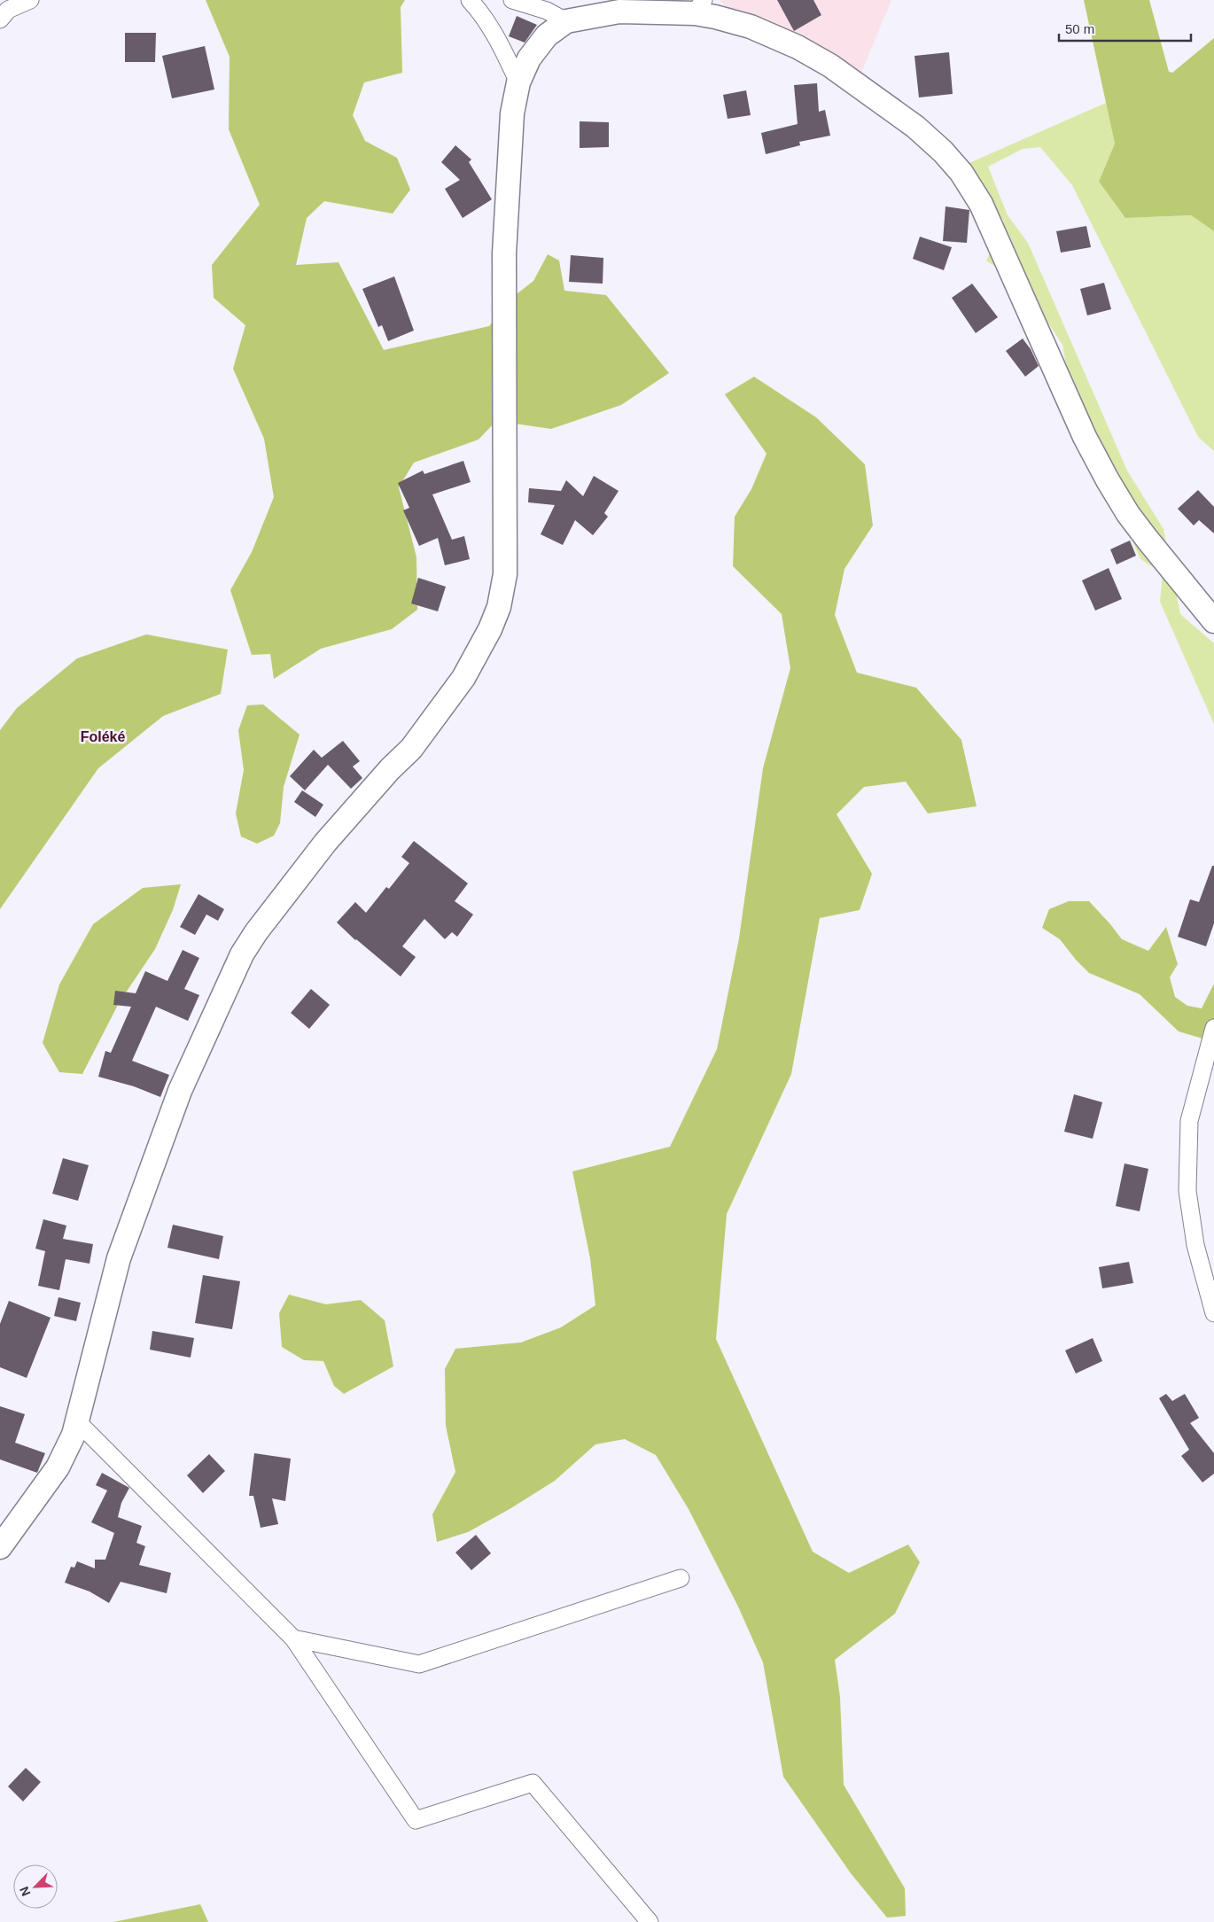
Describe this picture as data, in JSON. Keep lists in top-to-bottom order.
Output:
{
  "districts": ["Foléké"],
  "scale_bar": "50 m",
  "north": "bottom left"
}
